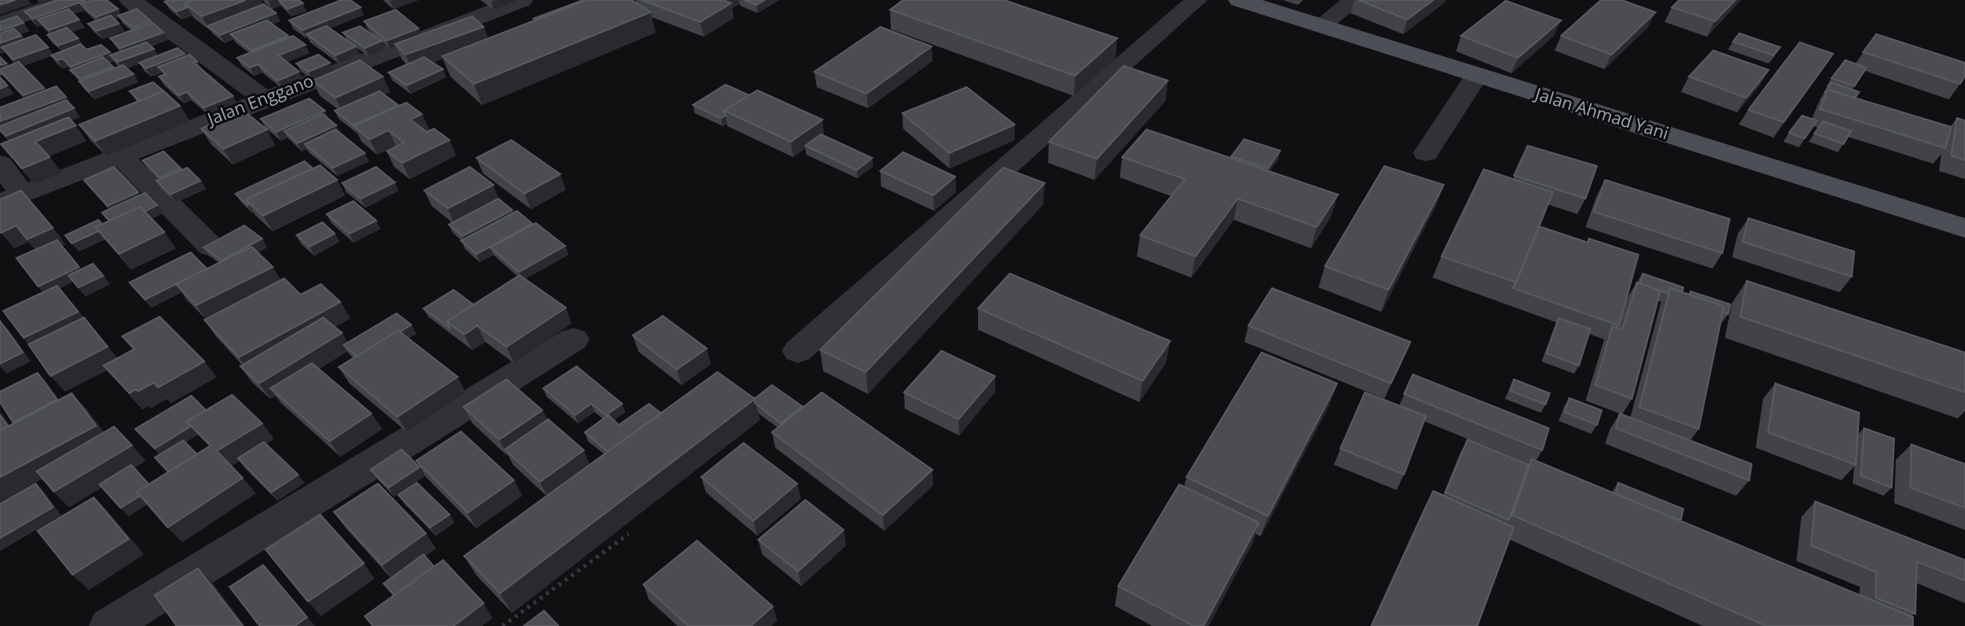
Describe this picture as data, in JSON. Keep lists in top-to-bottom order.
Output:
{
  "streets": {
    "main road": ["Jalan Ahmad Yani"],
    "street": ["Jalan Enggano"]
  }
}
